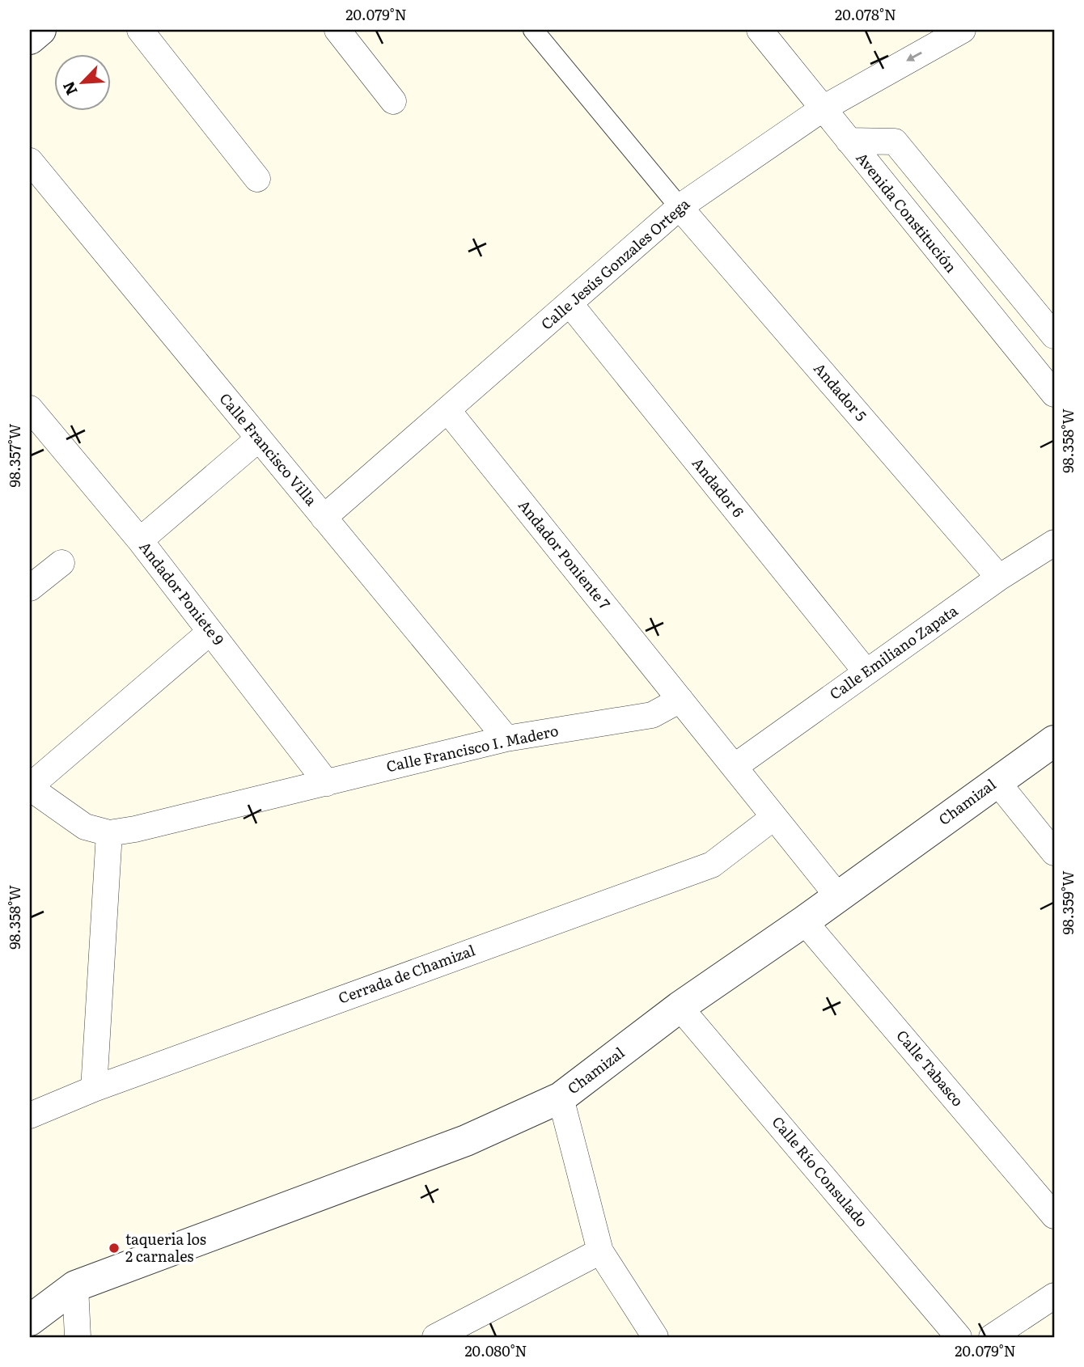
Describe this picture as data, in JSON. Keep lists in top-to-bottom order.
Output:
{
  "streets": {
    "street": [
      "Avenida Constitución",
      "Calle Jesús Gonzales Ortega",
      "Andador 5",
      "Calle Francisco Villa",
      "Andador 6",
      "Andador Poniente 7",
      "Andador Poniete 9",
      "Calle Emiliano Zapata",
      "Calle Francisco I. Madero",
      "Chamizal",
      "Cerrada de Chamizal",
      "Calle Tabasco",
      "Calle Río Consulado"
    ]
  },
  "crossings": [
    ["Avenida Constitución", "Calle Jesús Gonzales Ortega"],
    ["Calle Jesús Gonzales Ortega", "Andador 5"],
    ["Calle Jesús Gonzales Ortega", "Calle Francisco Villa"],
    ["Calle Jesús Gonzales Ortega", "Andador 6"],
    ["Calle Jesús Gonzales Ortega", "Andador Poniente 7"],
    ["Andador 5", "Calle Emiliano Zapata"],
    ["Calle Francisco Villa", "Calle Francisco I. Madero"],
    ["Andador 6", "Calle Emiliano Zapata"],
    ["Andador Poniente 7", "Calle Francisco I. Madero"],
    ["Andador Poniete 9", "Calle Francisco I. Madero"],
    ["Chamizal", "Calle Tabasco"],
    ["Chamizal", "Calle Río Consulado"]
  ],
  "places": ["taqueria los 2 carnales"],
  "north": "bottom left",
  "coordinates": [
    "20.079°N",
    "20.078°N",
    "98.358°W",
    "98.357°W",
    "98.359°W",
    "20.080°N"
  ]
}
